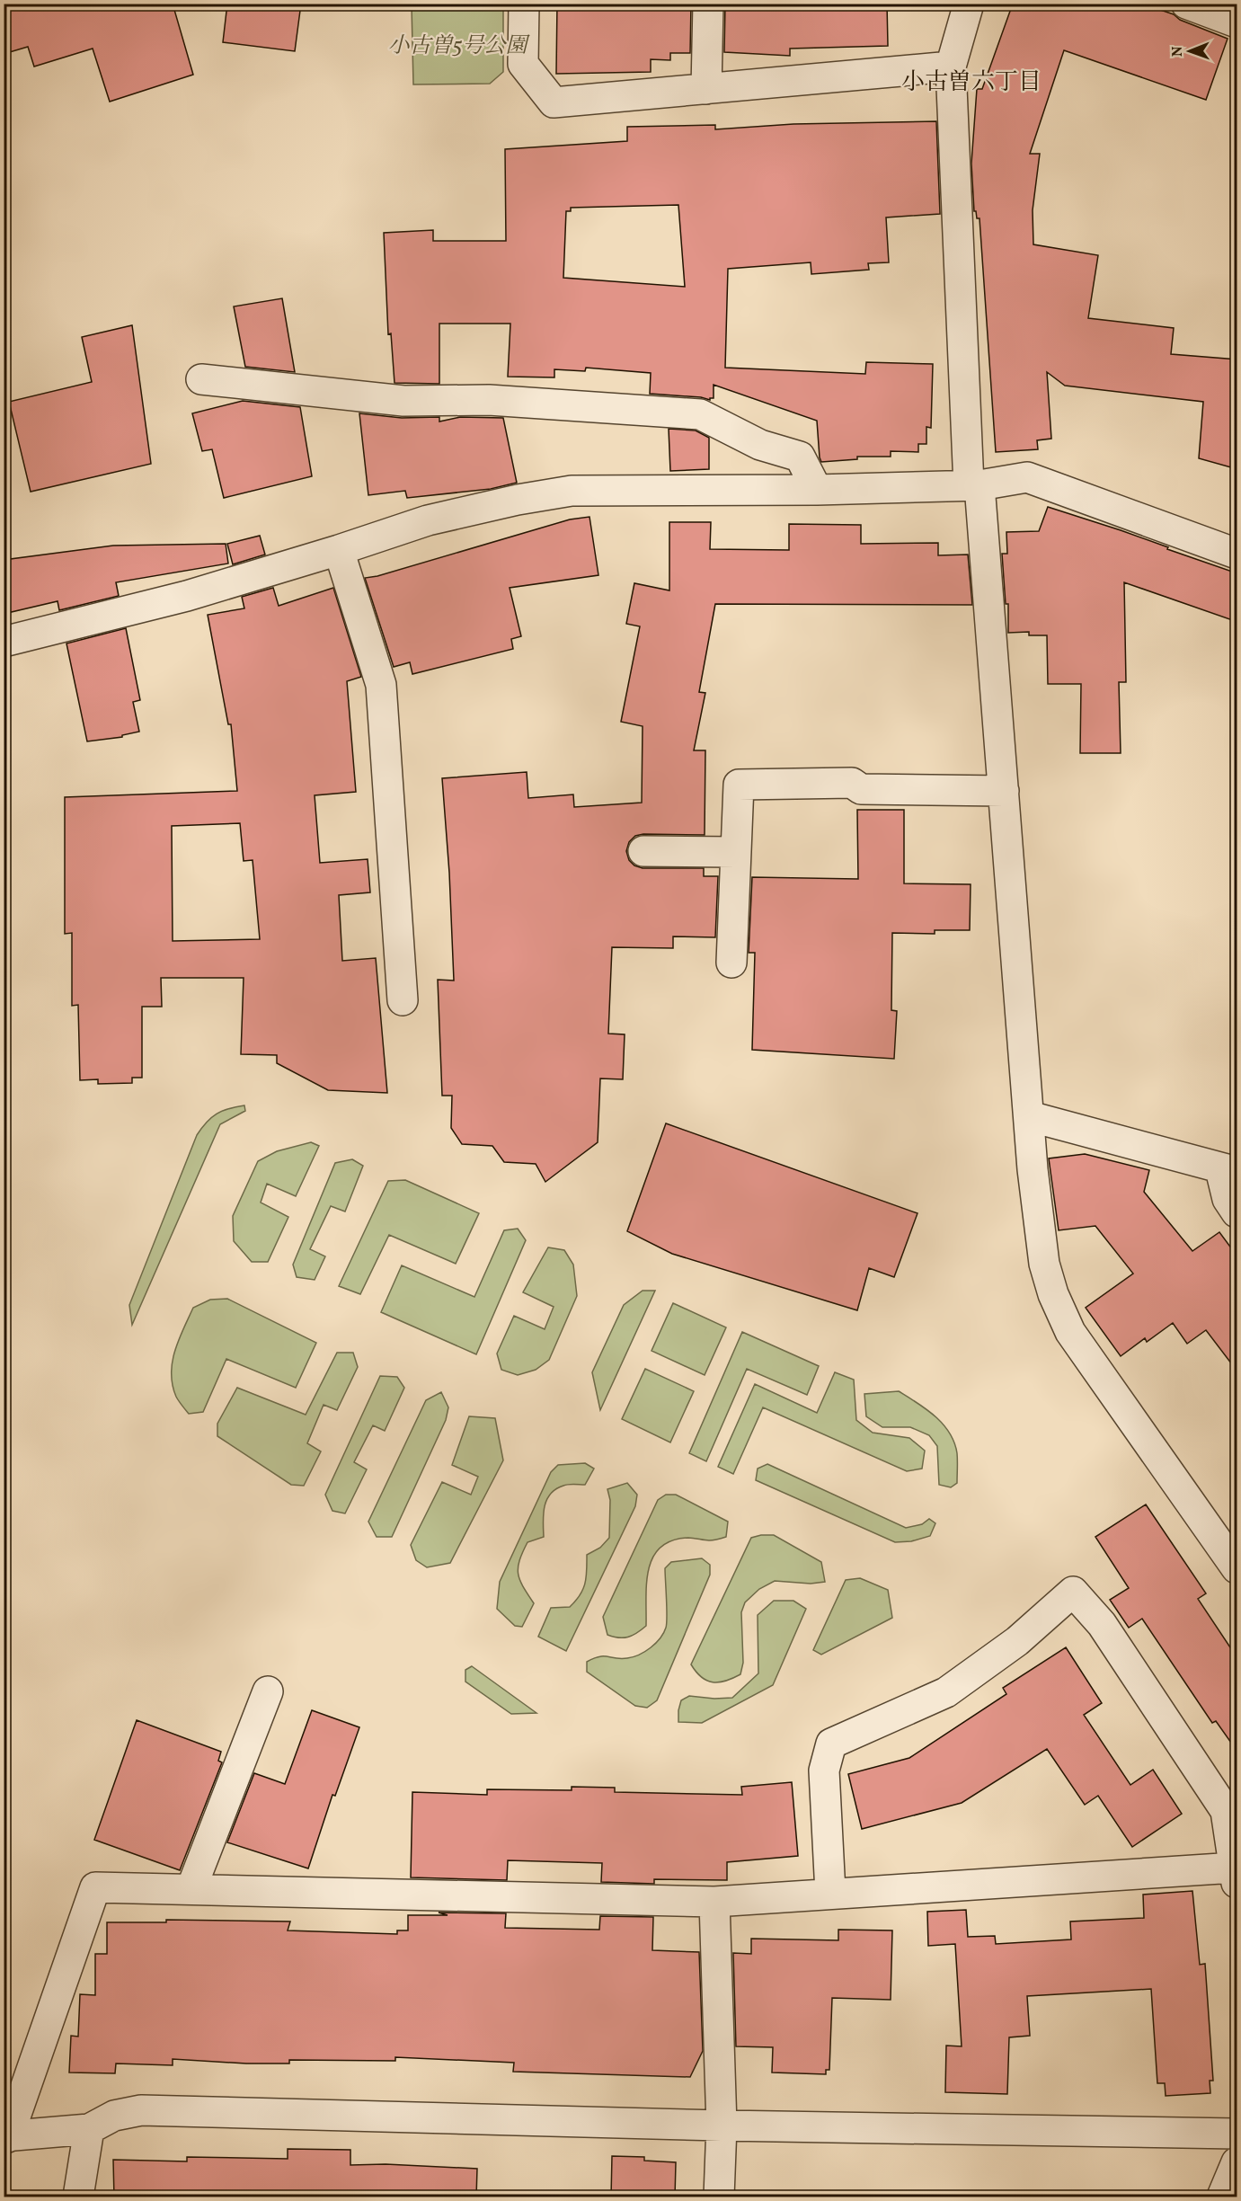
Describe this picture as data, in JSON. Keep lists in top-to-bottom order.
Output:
{
  "districts": ["小古曽六丁目"],
  "parks": ["小古曽5号公園"],
  "north": "left"
}
